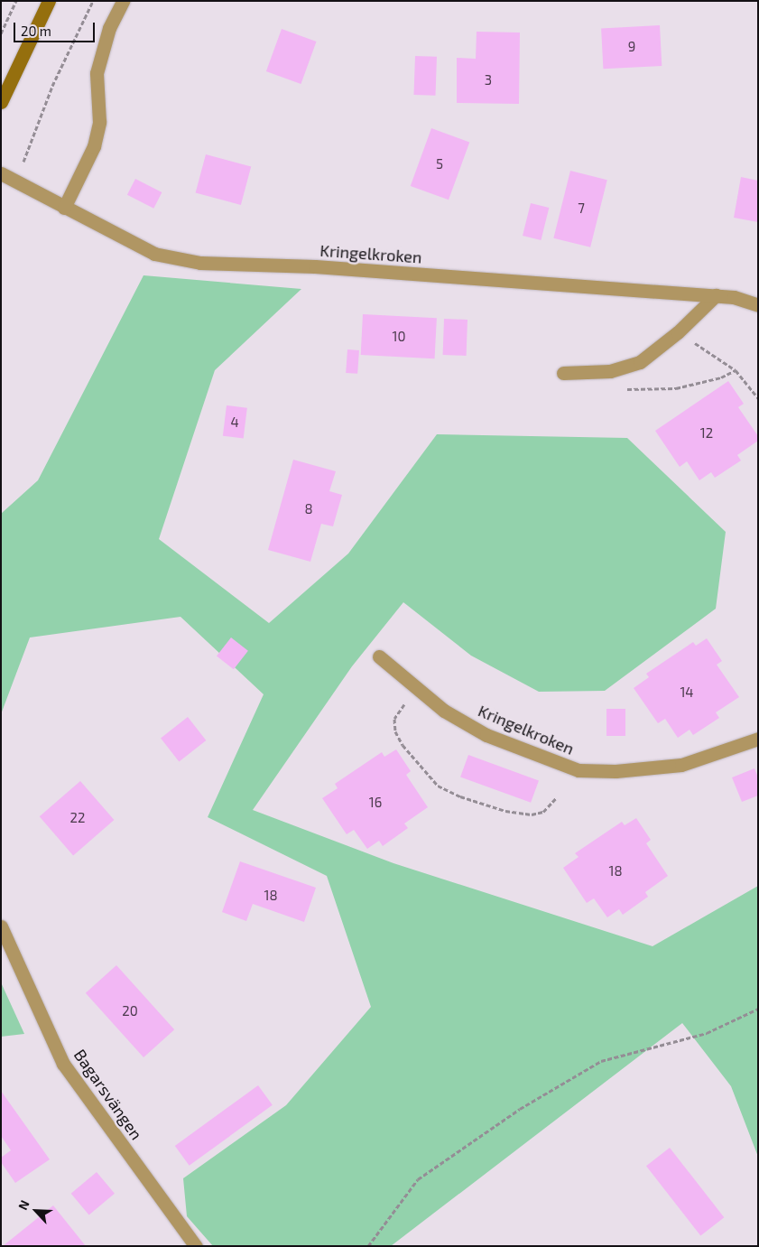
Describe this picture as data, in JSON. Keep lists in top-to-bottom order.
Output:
{
  "streets": {
    "street": ["Kringelkroken", "Bagarsvängen"]
  },
  "house_numbers": [
    "9",
    "3",
    "5",
    "7",
    "10",
    "4",
    "12",
    "8",
    "14",
    "16",
    "22",
    "18",
    "18",
    "20"
  ],
  "scale_bar": "20 m",
  "north": "top left"
}
